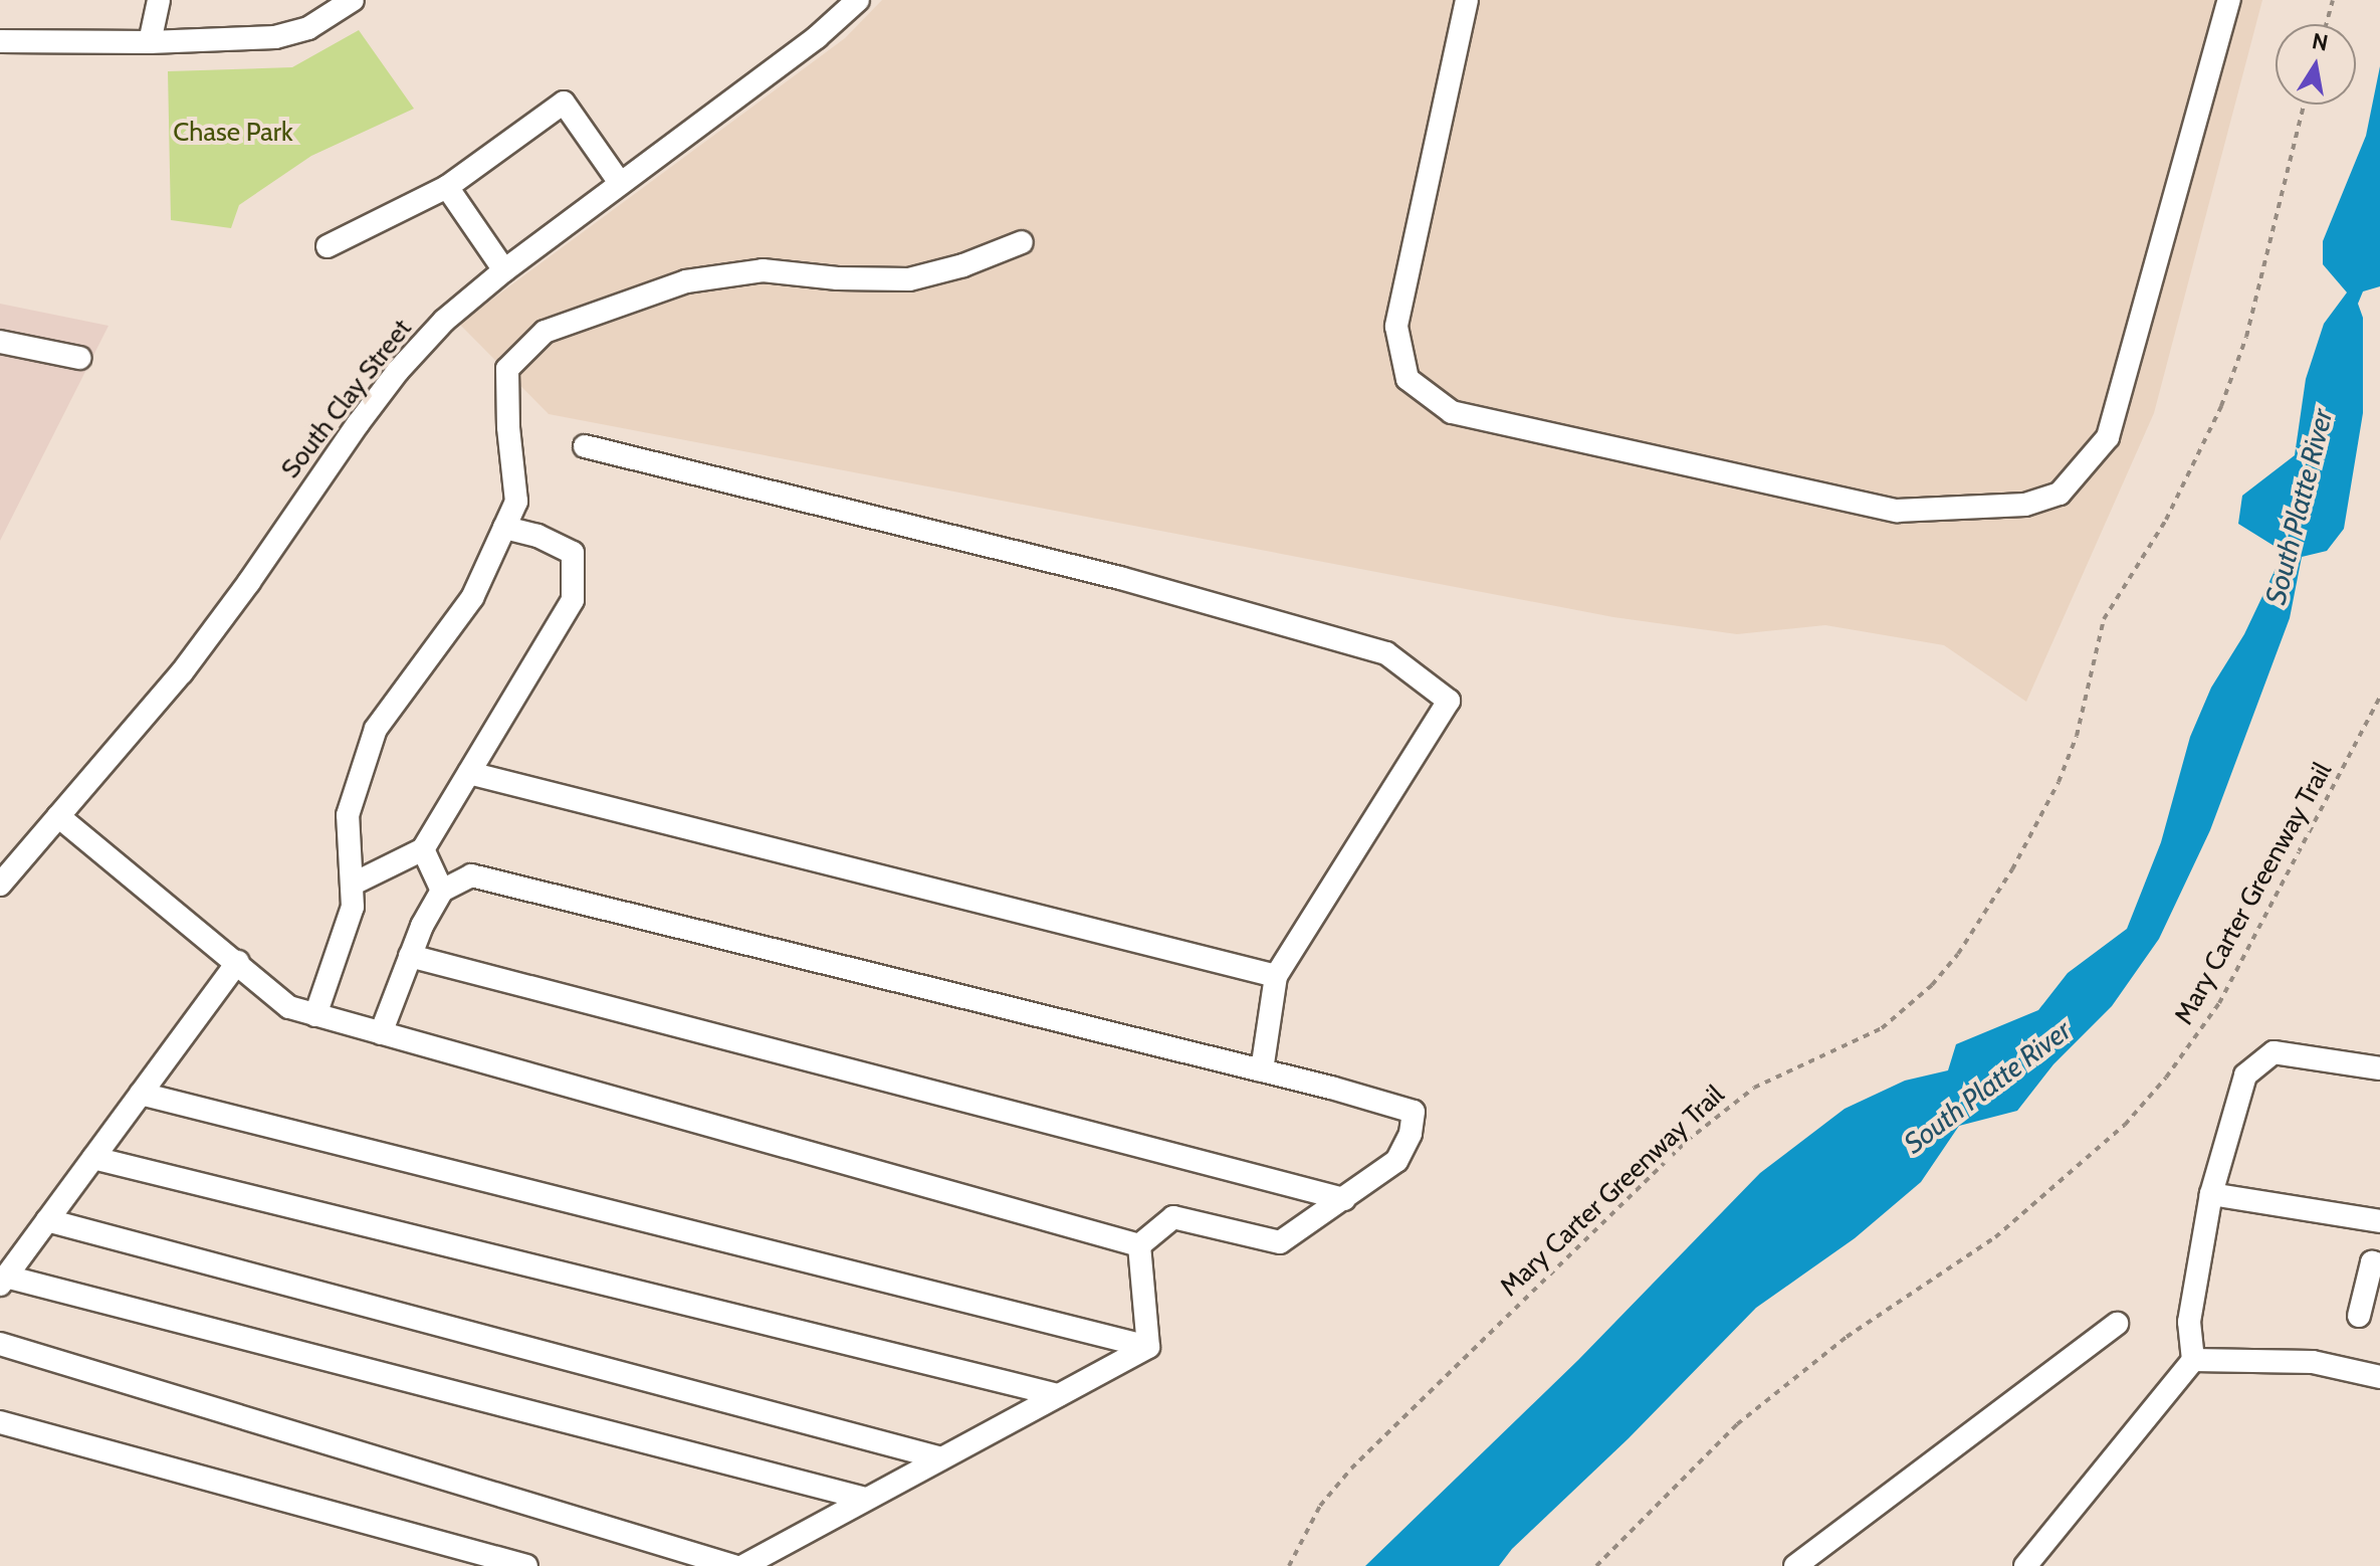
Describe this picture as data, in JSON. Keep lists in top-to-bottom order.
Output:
{
  "streets": {
    "street": ["South Clay Street"],
    "path": ["Mary Carter Greenway Trail"]
  },
  "water": ["South Platte River"],
  "parks": ["Chase Park"],
  "north": "top"
}
